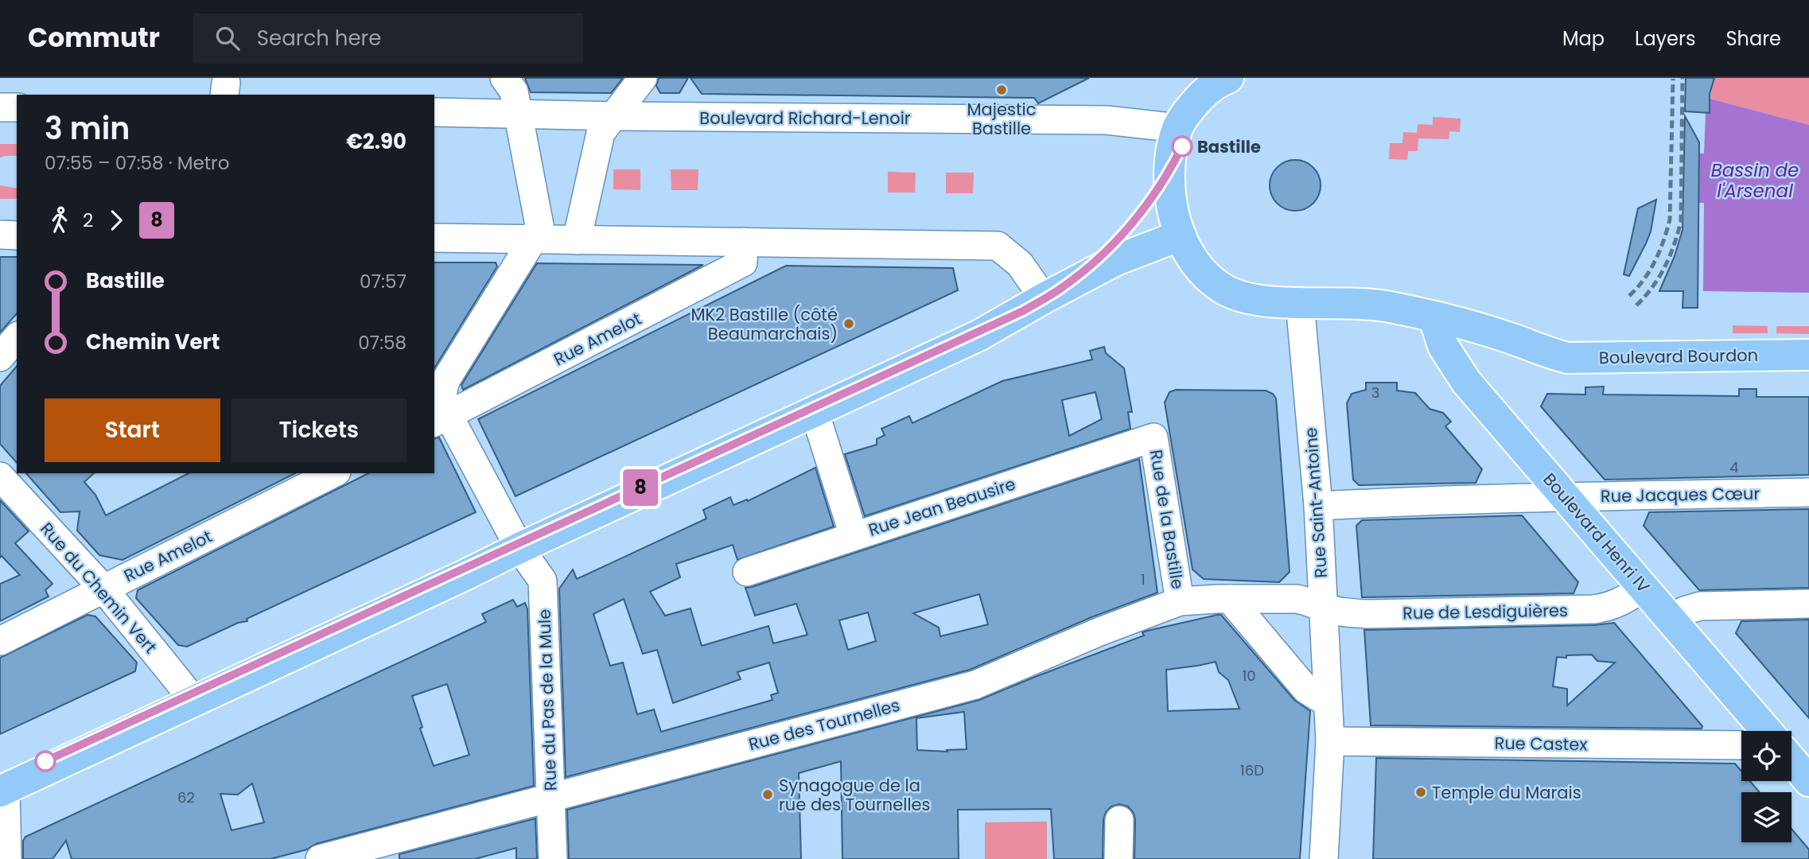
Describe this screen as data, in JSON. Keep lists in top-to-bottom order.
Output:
{
  "streets": {
    "main road": ["Boulevard Bourdon", "Boulevard Henri IV"],
    "street": [
      "Boulevard Richard-Lenoir",
      "Rue Amelot",
      "Rue Jacques Cœur",
      "Rue Saint-Antoine",
      "Rue Jean Beausire",
      "Rue de la Bastille",
      "Rue du Chemin Vert",
      "Rue de Lesdiguières",
      "Rue du Pas de la Mule",
      "Rue des Tournelles",
      "Rue Castex"
    ]
  },
  "crossings": [
    ["Boulevard Richard-Lenoir", "Boulevard Bourdon"],
    ["Rue Amelot", "Rue du Chemin Vert"],
    ["Rue Amelot", "Rue du Pas de la Mule"],
    ["Boulevard Bourdon", "Rue Saint-Antoine"],
    ["Boulevard Bourdon", "Boulevard Henri IV"],
    ["Rue Jacques Cœur", "Rue Saint-Antoine"],
    ["Rue Jacques Cœur", "Boulevard Henri IV"],
    ["Rue Saint-Antoine", "Rue de Lesdiguières"],
    ["Rue Saint-Antoine", "Rue des Tournelles"],
    ["Rue Saint-Antoine", "Rue Castex"],
    ["Rue Jean Beausire", "Rue de la Bastille"],
    ["Rue de la Bastille", "Rue des Tournelles"],
    ["Boulevard Henri IV", "Rue de Lesdiguières"],
    ["Rue de Lesdiguières", "Rue des Tournelles"],
    ["Rue du Pas de la Mule", "Rue des Tournelles"]
  ],
  "water": ["Bassin de l'Arsenal"],
  "places": [
    "Majestic Bastille",
    "Bastille",
    "MK2 Bastille (côté Beaumarchais)",
    "Temple du Marais",
    "Synagogue de la rue des Tournelles"
  ],
  "lines": ["metro line 8"],
  "house_numbers": [
    "3",
    "4",
    "1",
    "10",
    "16D",
    "62"
  ],
  "page": {
    "header": "Commutr",
    "search": "Search here",
    "nav": ["Map", "Layers", "Share"],
    "on_map": "8",
    "heading": ["3 min", "07:55 – 07:58 · Metro", "€2.90"],
    "legs": ["2", "8"],
    "list": [
      {
        "name": "Bastille",
        "value": "07:57"
      },
      {
        "name": "Chemin Vert",
        "value": "07:58"
      }
    ],
    "buttons": ["Start", "Tickets"]
  }
}
